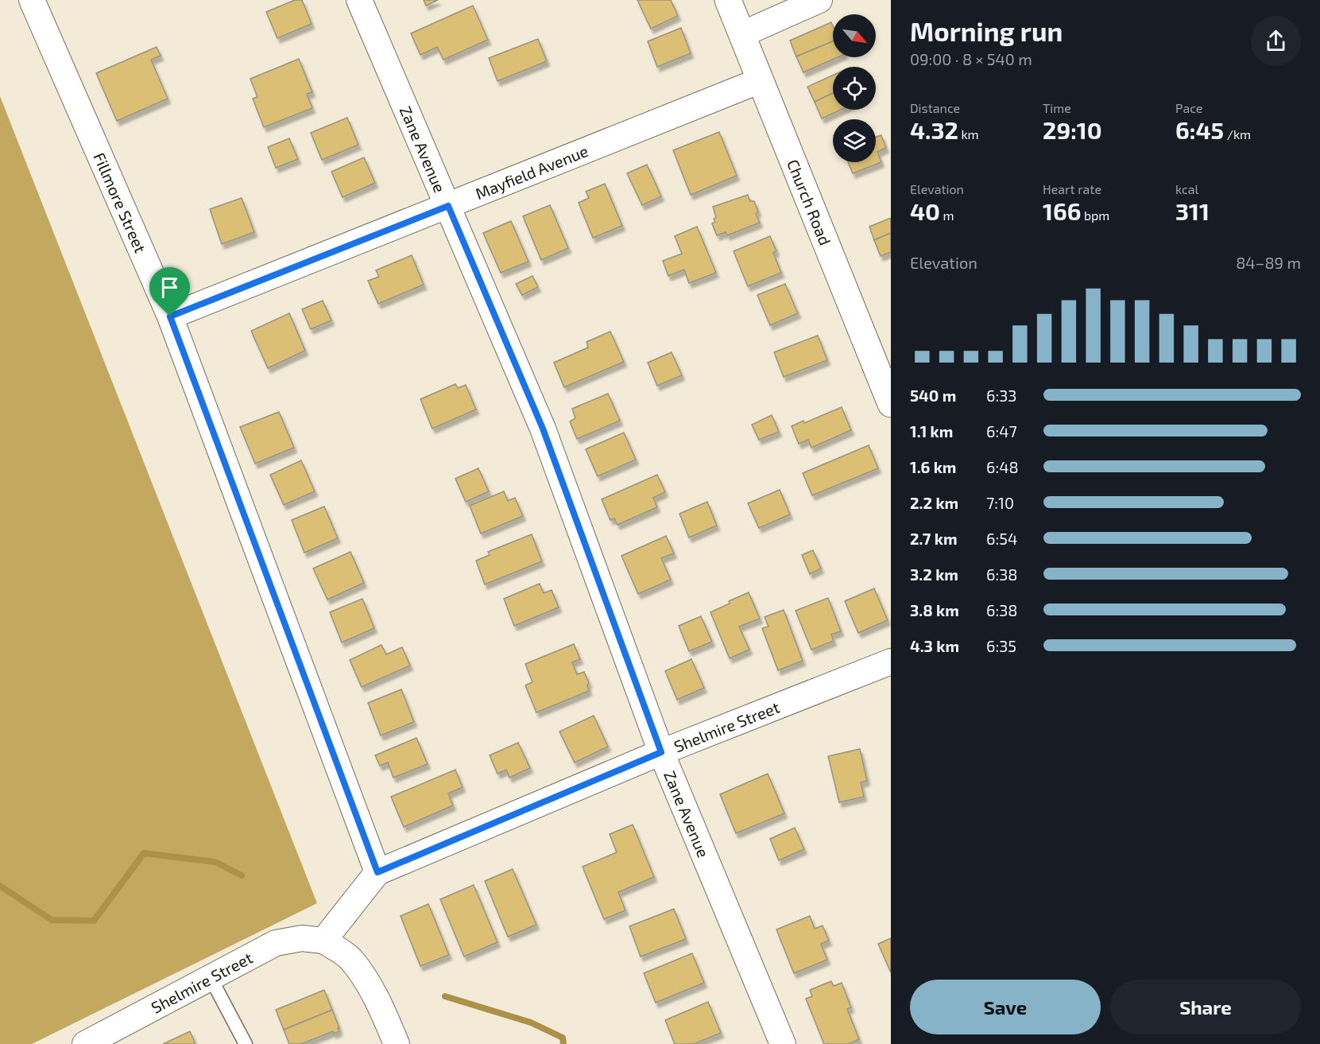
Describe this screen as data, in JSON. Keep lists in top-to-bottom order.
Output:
{
  "streets": {
    "street": [
      "Zane Avenue",
      "Mayfield Avenue",
      "Fillmore Street",
      "Church Road",
      "Shelmire Street"
    ]
  },
  "crossings": [
    ["Zane Avenue", "Mayfield Avenue"],
    ["Zane Avenue", "Shelmire Street"],
    ["Mayfield Avenue", "Fillmore Street"],
    ["Mayfield Avenue", "Church Road"],
    ["Fillmore Street", "Shelmire Street"]
  ],
  "north": "bottom right",
  "page": {
    "heading": ["Morning run", "09:00 · 8 × 540 m"],
    "stats": [
      ["Distance", "4.32 km"],
      ["Time", "29:10"],
      ["Pace", "6:45 /km"],
      ["Elevation", "40 m"],
      ["Heart rate", "166 bpm"],
      ["kcal", "311"]
    ],
    "chart": ["Elevation", "84–89 m"],
    "list": [
      {
        "name": "540 m",
        "note": "6:33"
      },
      {
        "name": "1.1 km",
        "note": "6:47"
      },
      {
        "name": "1.6 km",
        "note": "6:48"
      },
      {
        "name": "2.2 km",
        "note": "7:10"
      },
      {
        "name": "2.7 km",
        "note": "6:54"
      },
      {
        "name": "3.2 km",
        "note": "6:38"
      },
      {
        "name": "3.8 km",
        "note": "6:38"
      },
      {
        "name": "4.3 km",
        "note": "6:35"
      }
    ],
    "buttons": ["Save", "Share"]
  }
}
